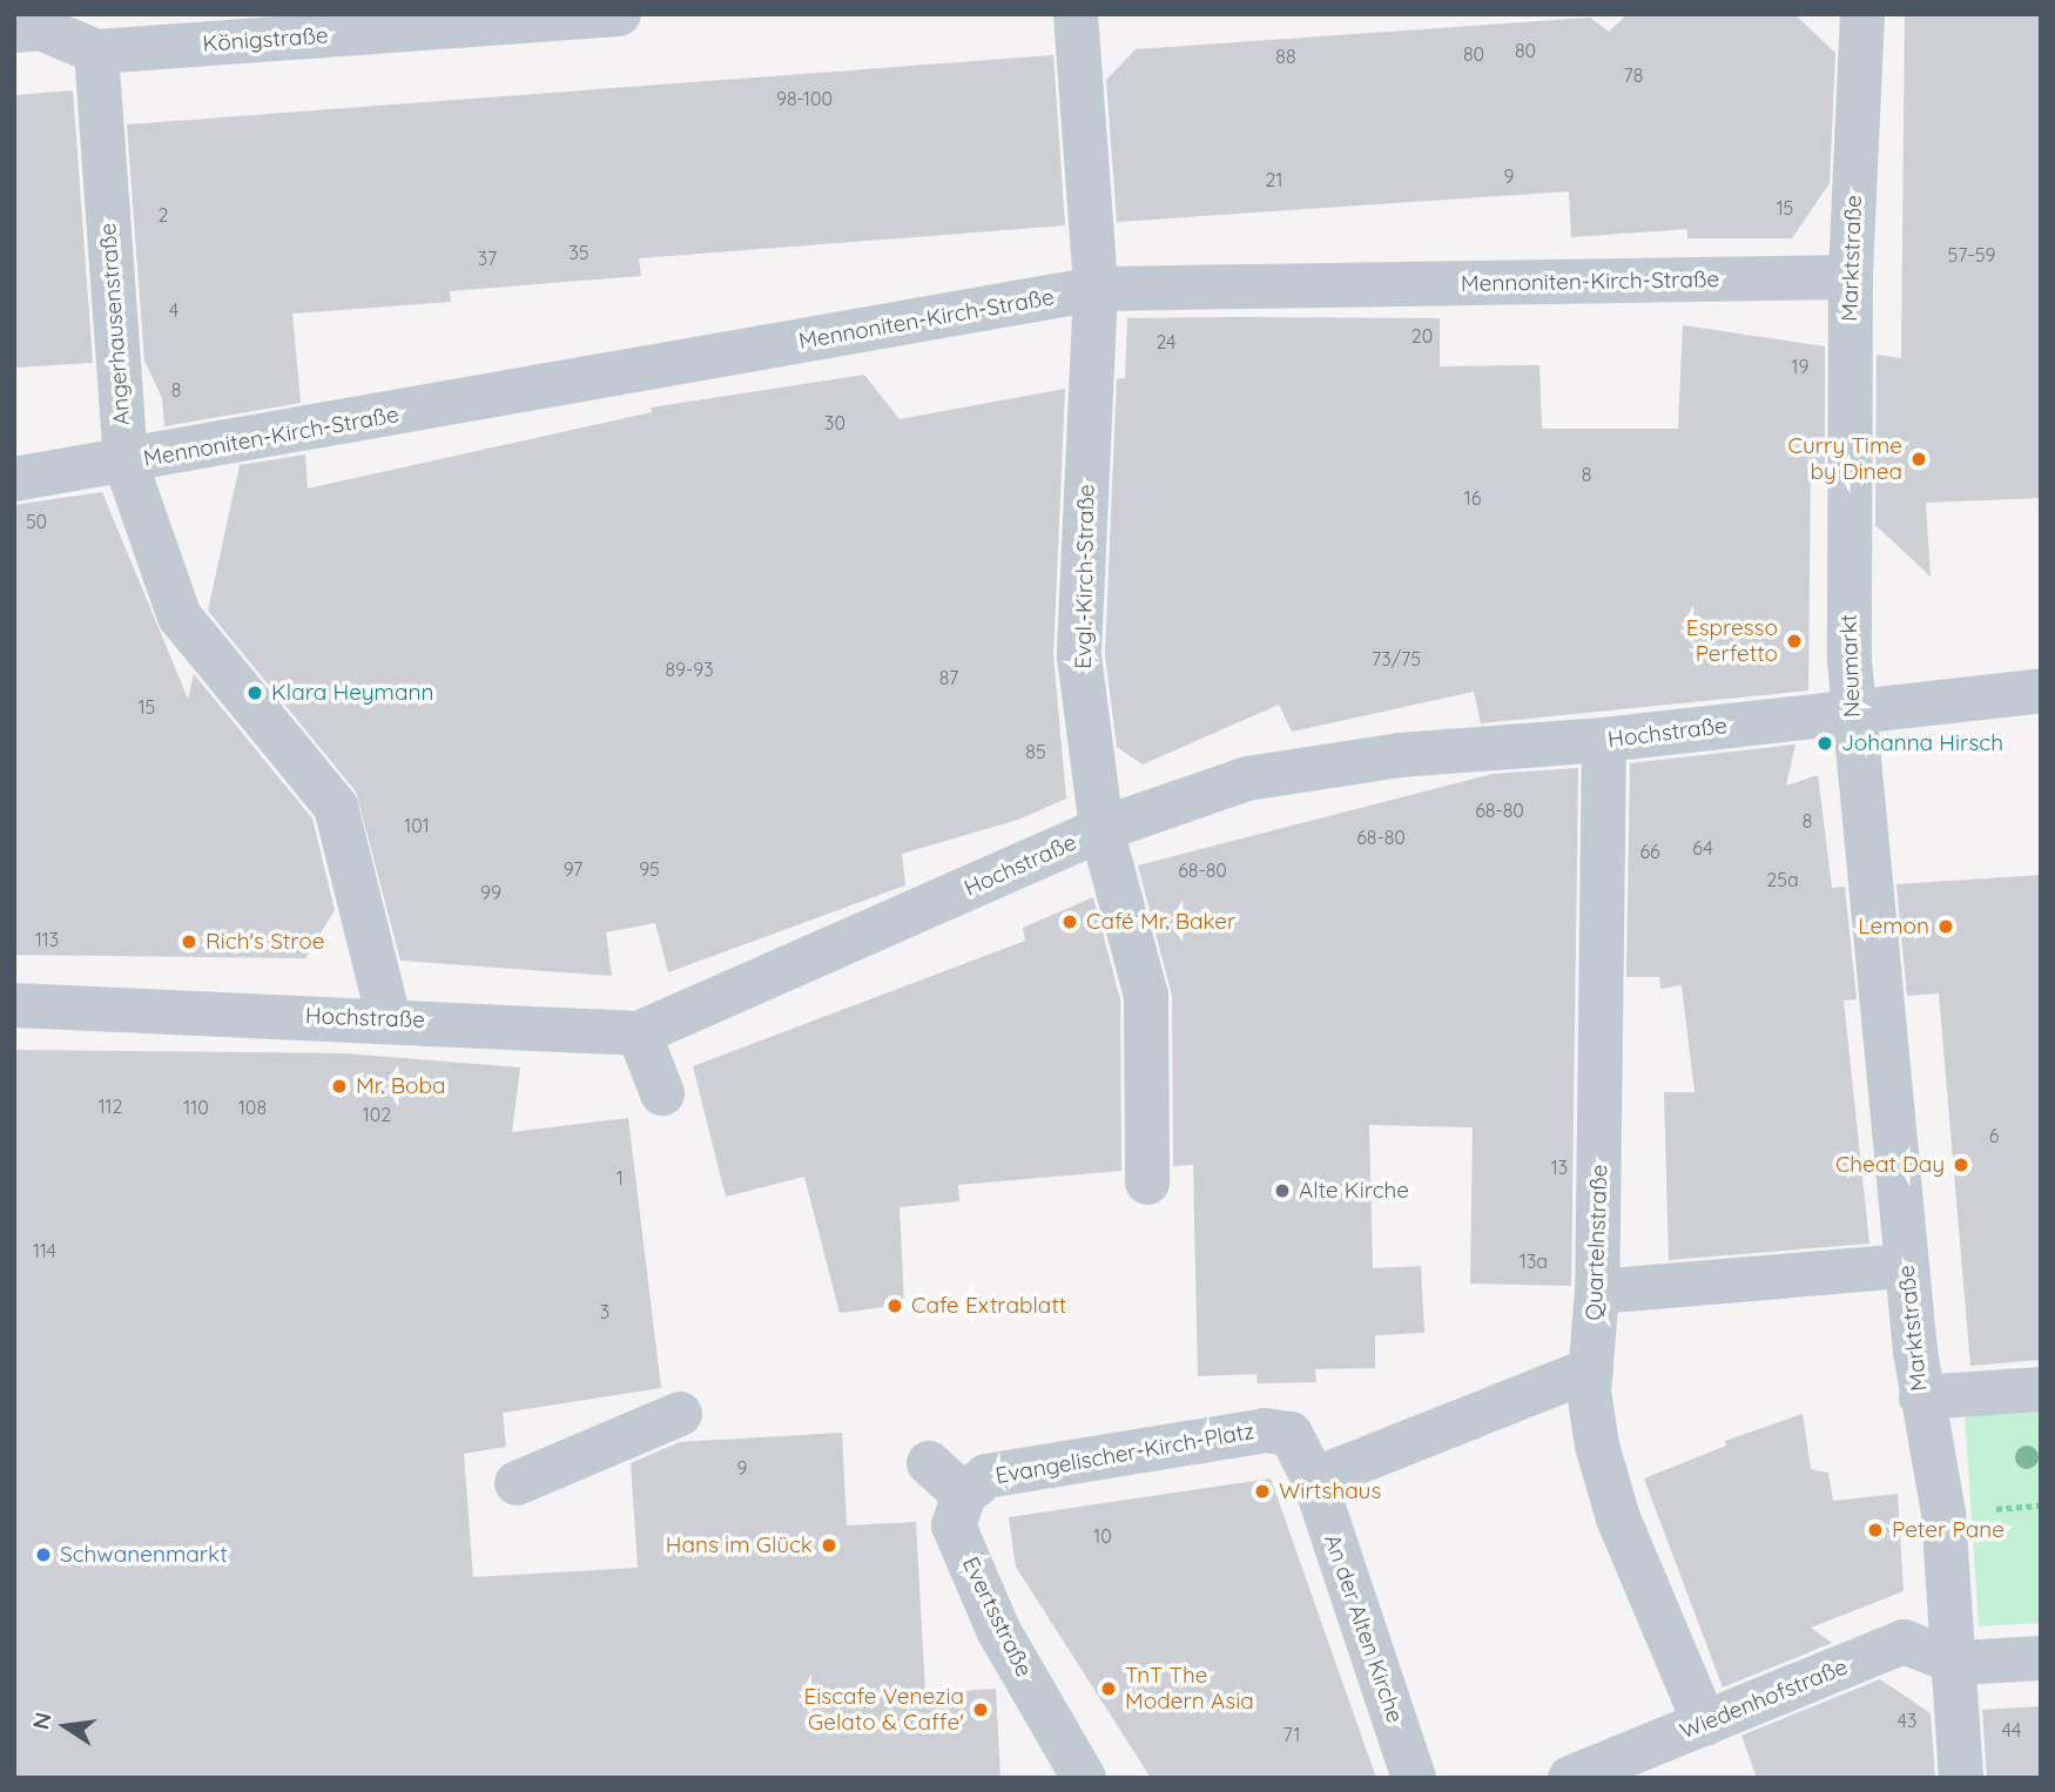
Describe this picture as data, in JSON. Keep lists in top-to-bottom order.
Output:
{
  "streets": {
    "street": [
      "Königstraße",
      "Marktstraße",
      "Mennoniten-Kirch-Straße",
      "Angerhausenstraße",
      "Evgl.-Kirch-Straße",
      "Neumarkt",
      "Hochstraße",
      "Quartelnstraße",
      "Evangelischer-Kirch-Platz",
      "Evertsstraße",
      "An der Alten Kirche",
      "Wiedenhofstraße"
    ]
  },
  "crossings": [
    ["Königstraße", "Angerhausenstraße"],
    ["Marktstraße", "Mennoniten-Kirch-Straße"],
    ["Marktstraße", "Neumarkt"],
    ["Marktstraße", "Wiedenhofstraße"],
    ["Mennoniten-Kirch-Straße", "Angerhausenstraße"],
    ["Mennoniten-Kirch-Straße", "Evgl.-Kirch-Straße"],
    ["Angerhausenstraße", "Hochstraße"],
    ["Evgl.-Kirch-Straße", "Hochstraße"],
    ["Neumarkt", "Hochstraße"],
    ["Hochstraße", "Quartelnstraße"],
    ["Quartelnstraße", "Wiedenhofstraße"],
    ["Evangelischer-Kirch-Platz", "Evertsstraße"],
    ["Evangelischer-Kirch-Platz", "An der Alten Kirche"]
  ],
  "places": [
    "Curry Time by Dinea",
    "Espresso Perfetto",
    "Klara Heymann",
    "Johanna Hirsch",
    "Café Mr. Baker",
    "Lemon",
    "Rich's Stroe",
    "Mr. Boba",
    "Cheat Day",
    "Alte Kirche",
    "Cafe Extrablatt",
    "Wirtshaus",
    "Peter Pane",
    "Hans im Glück",
    "Schwanenmarkt",
    "TnT The Modern Asia",
    "Eiscafe Venezia Gelato & Caffe'"
  ],
  "house_numbers": [
    "80",
    "80",
    "88",
    "78",
    "98-100",
    "9",
    "21",
    "15",
    "2",
    "35",
    "57-59",
    "37",
    "4",
    "20",
    "24",
    "19",
    "8",
    "30",
    "8",
    "16",
    "50",
    "73/75",
    "89-93",
    "87",
    "15",
    "85",
    "68-80",
    "8",
    "101",
    "68-80",
    "64",
    "66",
    "97",
    "95",
    "68-80",
    "25a",
    "99",
    "113",
    "112",
    "110",
    "108",
    "102",
    "6",
    "13",
    "1",
    "114",
    "13a",
    "3",
    "9",
    "10",
    "43",
    "44",
    "71"
  ],
  "north": "left"
}
